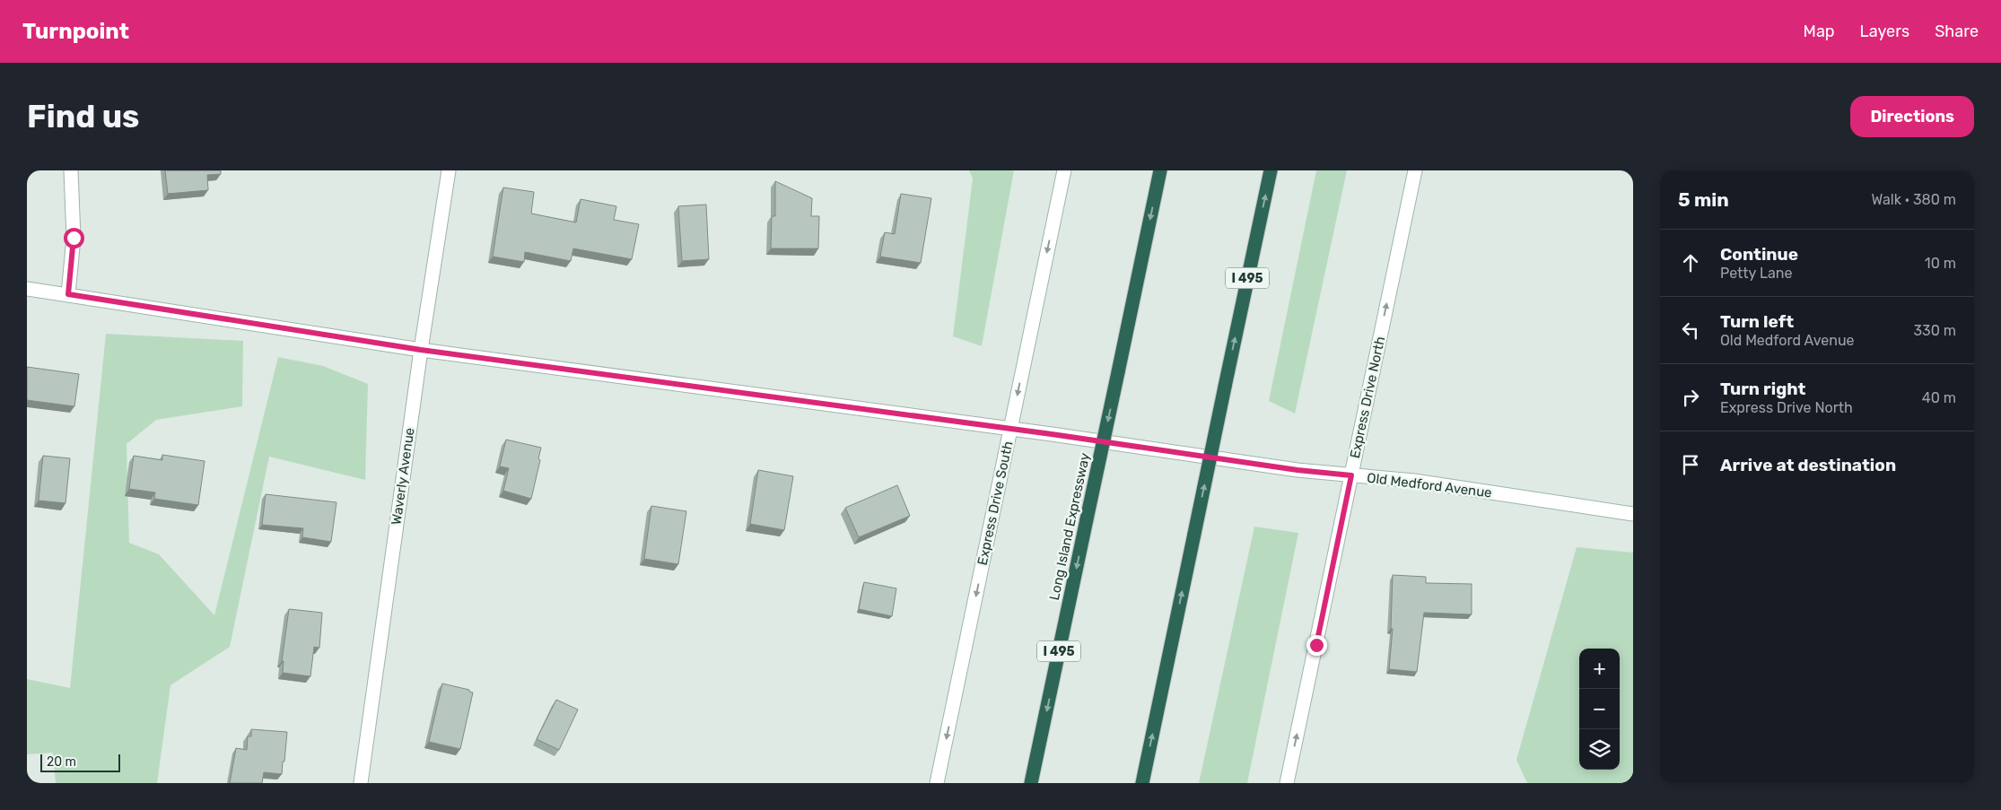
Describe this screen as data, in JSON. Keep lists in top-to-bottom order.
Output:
{
  "streets": {
    "highway": ["I 495", "Long Island Expressway"],
    "street": [
      "Express Drive North",
      "Waverly Avenue",
      "Old Medford Avenue",
      "Express Drive South"
    ]
  },
  "crossings": [
    ["Express Drive North", "Old Medford Avenue"],
    ["Waverly Avenue", "Old Medford Avenue"],
    ["Old Medford Avenue", "Express Drive South"]
  ],
  "one_way": ["Express Drive North", "Express Drive South"],
  "scale_bar": "20 m",
  "page": {
    "header": "Turnpoint",
    "nav": ["Map", "Layers", "Share"],
    "buttons": "Directions",
    "title": "Find us",
    "heading": ["5 min", "Walk · 380 m"],
    "list": [
      ["Continue", "Petty Lane", "10 m"],
      ["Turn left", "Old Medford Avenue", "330 m"],
      ["Turn right", "Express Drive North", "40 m"],
      "Arrive at destination"
    ],
    "map_buttons": ["+", "−"],
    "scale": "20 m"
  }
}
